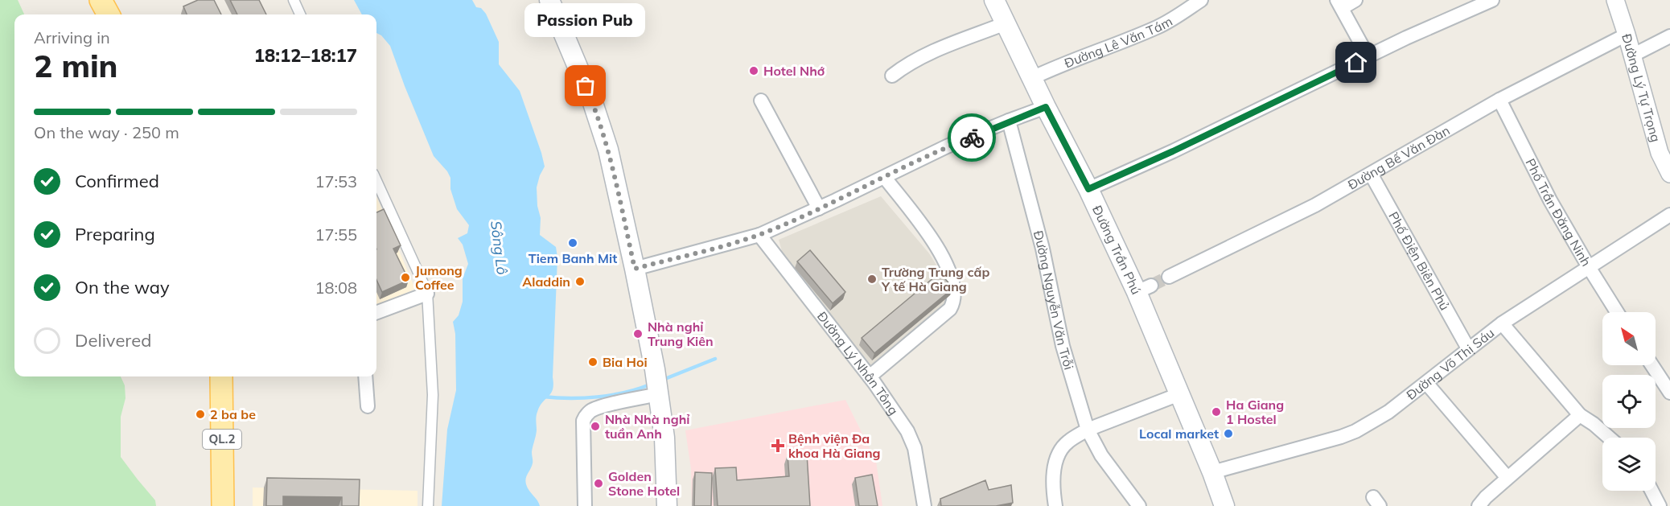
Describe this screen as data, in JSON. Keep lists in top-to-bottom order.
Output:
{
  "streets": {
    "main road": ["Đường Trần Phú", "QL.2"],
    "street": [
      "Đường Lê Văn Tám",
      "Đường Lý Tự Trọng",
      "Đường Bế Văn Đàn",
      "Phố Trần Đăng Ninh",
      "Phố Điện Biên Phủ",
      "Đường Nguyễn Văn Trỗi",
      "Đường Lý Nhân Tông",
      "Đường Võ Thị Sáu"
    ]
  },
  "crossings": [
    ["Đường Lê Văn Tám", "Đường Trần Phú"],
    ["Đường Lý Tự Trọng", "Đường Bế Văn Đàn"],
    ["Đường Bế Văn Đàn", "Phố Trần Đăng Ninh"],
    ["Đường Bế Văn Đàn", "Phố Điện Biên Phủ"],
    ["Phố Trần Đăng Ninh", "Đường Võ Thị Sáu"],
    ["Đường Trần Phú", "Đường Võ Thị Sáu"],
    ["Phố Điện Biên Phủ", "Đường Võ Thị Sáu"]
  ],
  "water": ["Sông Lô"],
  "places": {
    "other": [
      "Hotel Nhớ",
      "Passion Pub",
      "Tiem Banh Mit",
      "Jumong Coffee",
      "Trường Trung cấp Y tế Hà Giang",
      "Aladdin",
      "Nhà nghỉ Trung Kiên",
      "Bia Hoi",
      "Ha Giang 1 Hostel",
      "2 ba be",
      "Nhà Nhà nghỉ tuần Anh",
      "Local market",
      "Golden Stone Hotel"
    ],
    "health": ["Bệnh viện Đa khoa Hà Giang"]
  },
  "north": "top left",
  "page": {
    "bubble": "Passion Pub",
    "heading": ["2 min", "Arriving in", "18:12–18:17"],
    "bar": "On the way · 250 m",
    "list": [
      ["Confirmed", "17:53"],
      ["Preparing", "17:55"],
      ["On the way", "18:08"],
      "Delivered"
    ]
  }
}
